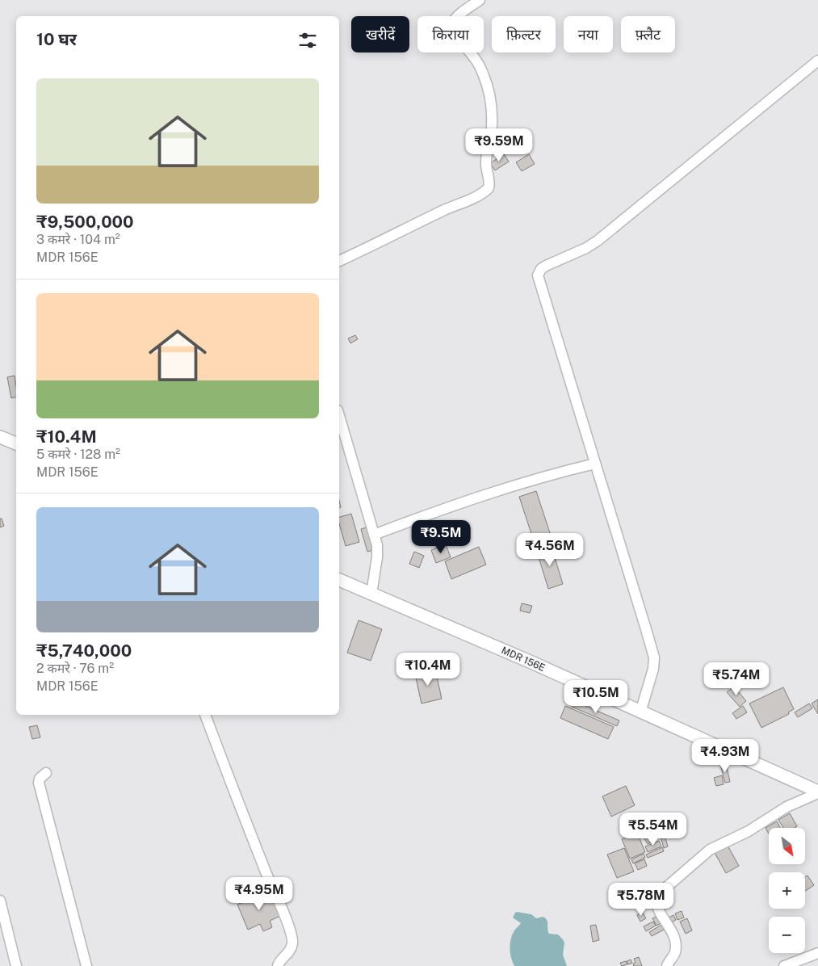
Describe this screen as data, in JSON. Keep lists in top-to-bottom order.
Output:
{
  "streets": {
    "main road": ["MDR 156E"]
  },
  "north": "bottom right",
  "page": {
    "chip": [
      "खरीदें",
      "किराया",
      "फ़िल्टर",
      "नया",
      "फ़्लैट"
    ],
    "heading": "10 घर",
    "list": [
      {
        "name": "₹9,500,000",
        "note": "3 कमरे · 104 m² · MDR 156E"
      },
      {
        "name": "₹10.4M",
        "note": "5 कमरे · 128 m² · MDR 156E"
      },
      {
        "name": "₹5,740,000",
        "note": "2 कमरे · 76 m² · MDR 156E"
      }
    ],
    "price": [
      "₹9.59M",
      "₹9.5M",
      "₹4.56M",
      "₹10.4M",
      "₹5.74M",
      "₹10.5M",
      "₹4.93M",
      "₹5.54M",
      "₹4.95M",
      "₹5.78M"
    ],
    "map_buttons": ["+", "−"]
  }
}
